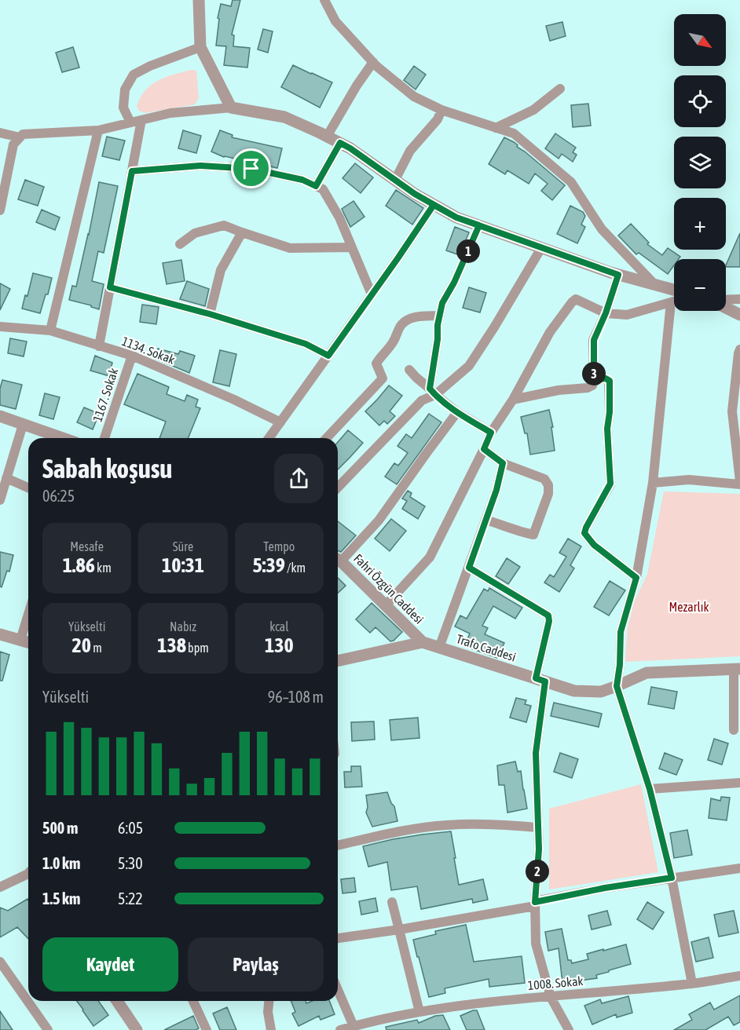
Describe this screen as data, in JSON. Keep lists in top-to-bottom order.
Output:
{
  "streets": {
    "street": [
      "1134. Sokak",
      "1167. Sokak",
      "Fahri Özgün Caddesi",
      "Trafo Caddesi",
      "1008. Sokak"
    ]
  },
  "crossings": [
    ["1134. Sokak", "1167. Sokak"],
    ["Fahri Özgün Caddesi", "Trafo Caddesi"]
  ],
  "parks": ["Mezarlık"],
  "north": "bottom right",
  "page": {
    "map_buttons": ["+", "−"],
    "pins": ["1", "3", "2"],
    "heading": ["Sabah koşusu", "06:25"],
    "stats": [
      ["Mesafe", "1.86 km"],
      ["Süre", "10:31"],
      ["Tempo", "5:39 /km"],
      ["Yükselti", "20 m"],
      ["Nabız", "138 bpm"],
      ["kcal", "130"]
    ],
    "chart": ["Yükselti", "96–108 m"],
    "list": [
      {
        "name": "500 m",
        "note": "6:05"
      },
      {
        "name": "1.0 km",
        "note": "5:30"
      },
      {
        "name": "1.5 km",
        "note": "5:22"
      }
    ],
    "buttons": ["Kaydet", "Paylaş"]
  }
}
